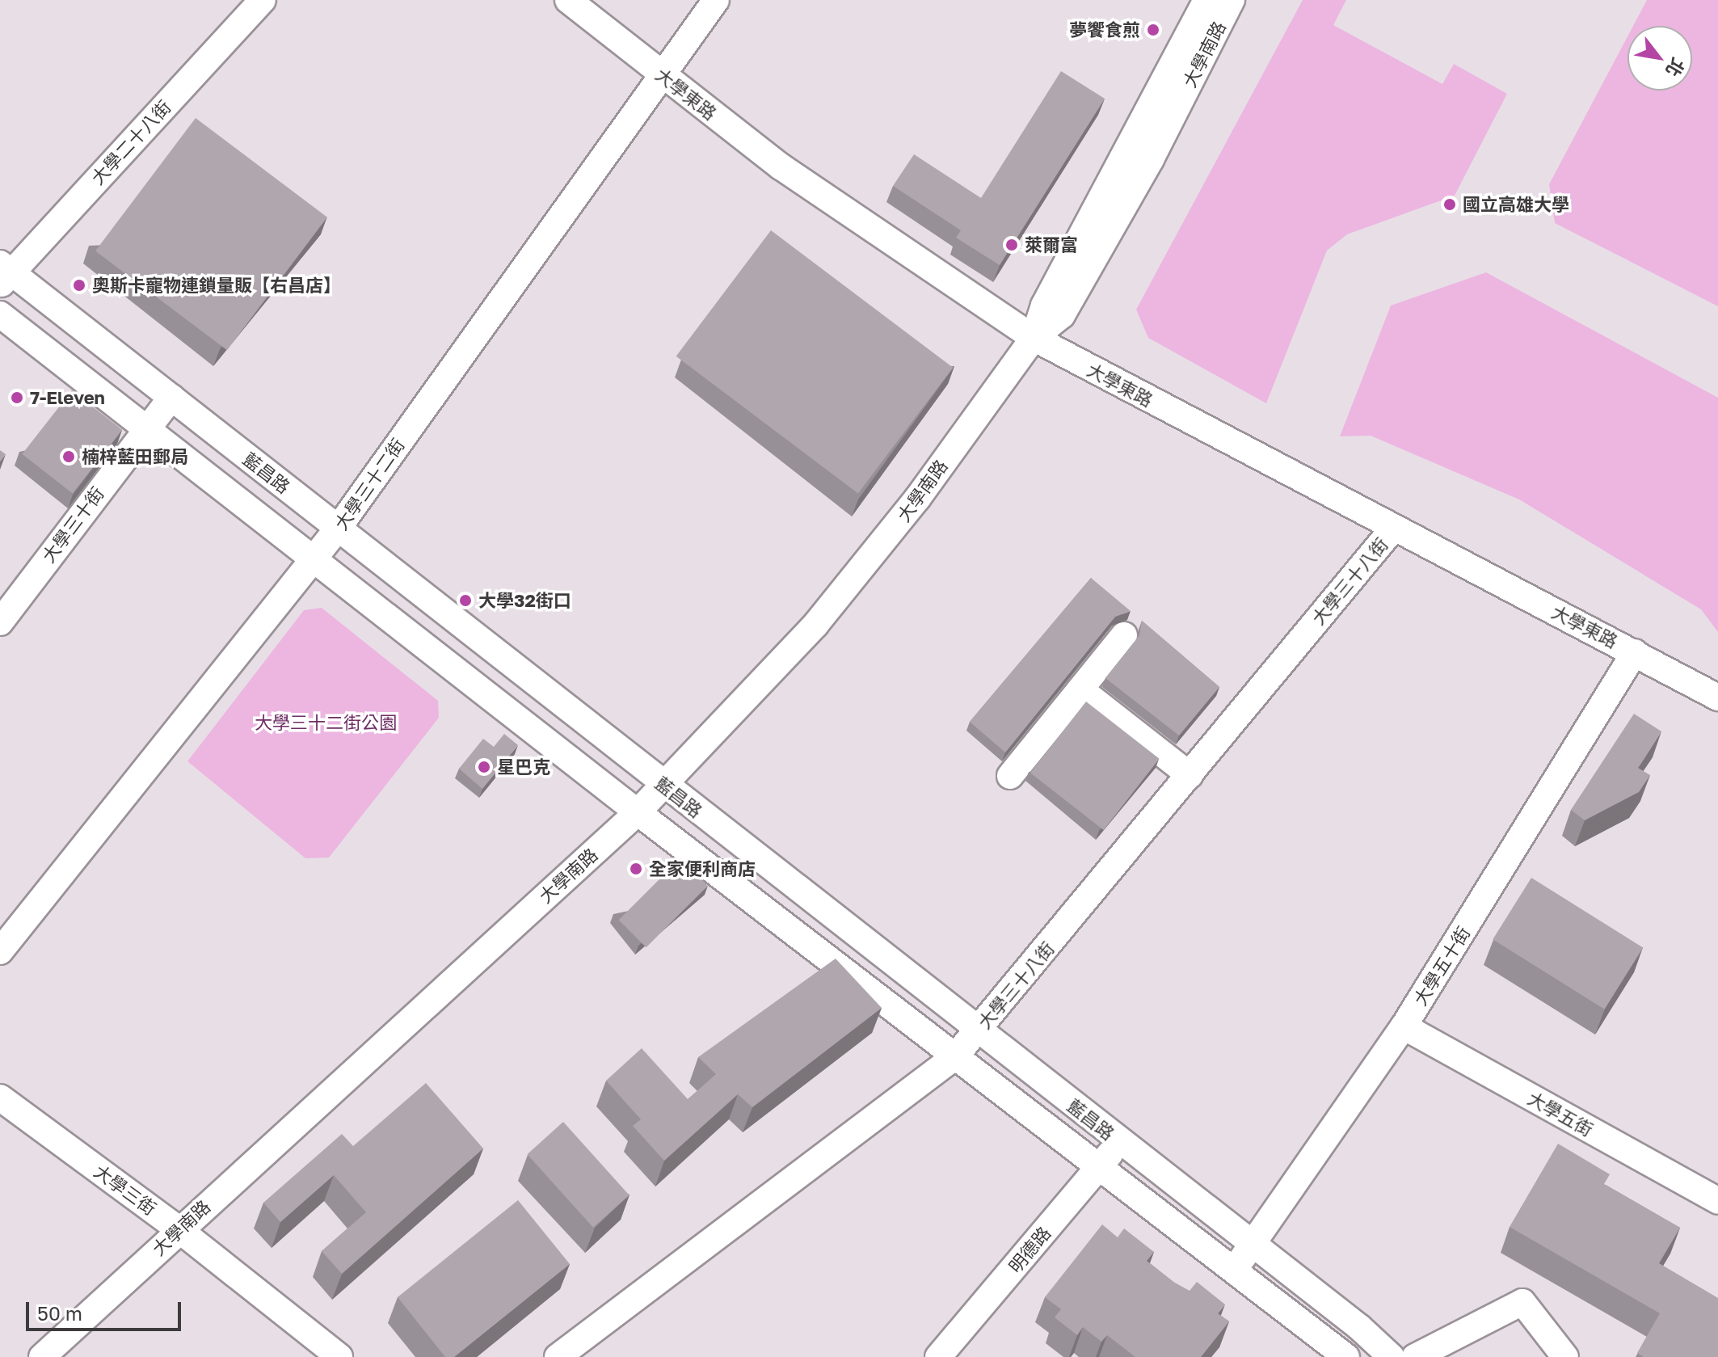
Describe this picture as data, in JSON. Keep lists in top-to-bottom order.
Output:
{
  "streets": {
    "street": [
      "大學南路",
      "大學東路",
      "大學二十八街",
      "藍昌路",
      "大學三十二街",
      "大學三十街",
      "大學三十八街",
      "大學五十街",
      "大學五街",
      "大學三街",
      "明德路"
    ]
  },
  "crossings": [
    ["大學南路", "大學東路"],
    ["大學南路", "藍昌路"],
    ["大學南路", "大學三街"],
    ["大學東路", "大學三十二街"],
    ["大學東路", "大學三十八街"],
    ["大學東路", "大學五十街"],
    ["大學二十八街", "藍昌路"],
    ["藍昌路", "大學三十二街"],
    ["藍昌路", "大學三十街"],
    ["藍昌路", "大學三十八街"],
    ["藍昌路", "大學五十街"],
    ["藍昌路", "明德路"],
    ["大學五十街", "大學五街"]
  ],
  "parks": ["大學三十二街公園"],
  "places": [
    "夢饗食煎",
    "國立高雄大學",
    "萊爾富",
    "奧斯卡寵物連鎖量販【右昌店】",
    "7-Eleven",
    "楠梓藍田郵局",
    "大學32街口",
    "星巴克",
    "全家便利商店"
  ],
  "scale_bar": "50 m",
  "north": "bottom right"
}
